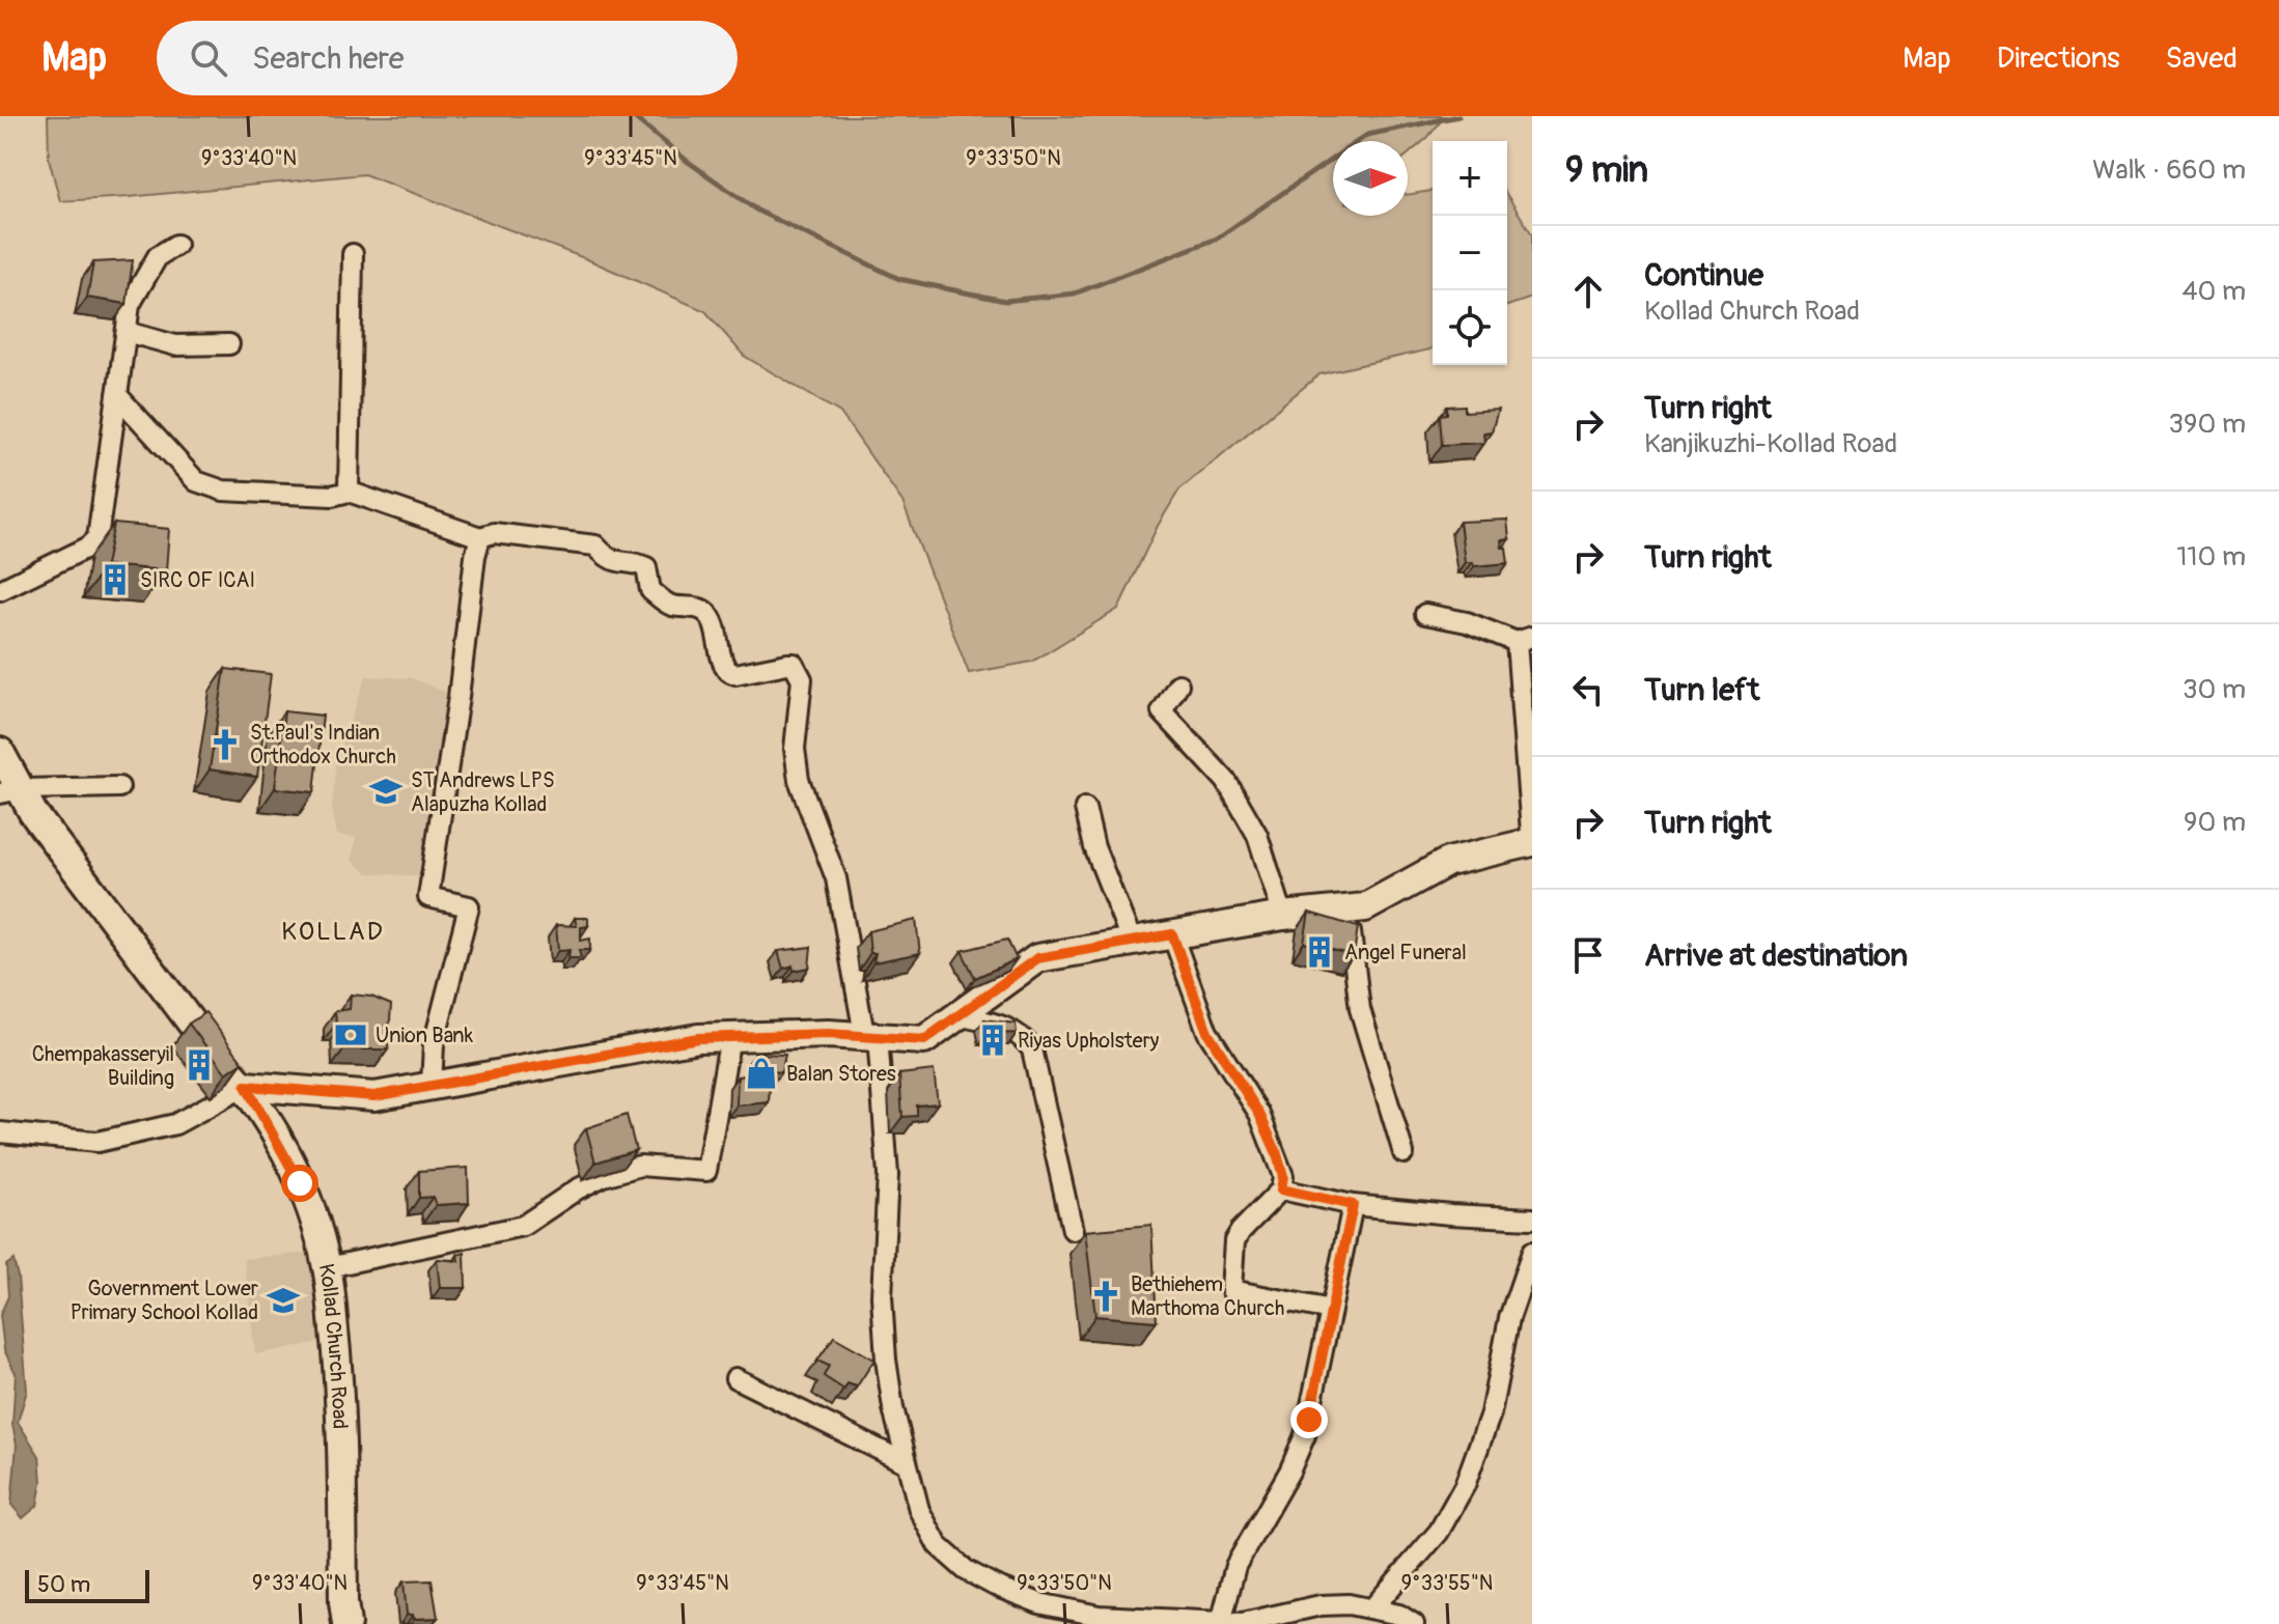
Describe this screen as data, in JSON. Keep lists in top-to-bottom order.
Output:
{
  "streets": {
    "main road": ["Kollad Church Road"]
  },
  "districts": ["KOLLAD"],
  "places": {
    "building": [
      "SIRC OF ICAI",
      "Angel Funeral",
      "Riyas Upholstery",
      "Chempakasseryil Building"
    ],
    "church": ["St.Paul's Indian Orthodox Church", "Bethiehem Marthoma Church"],
    "school or university": ["ST Andrews LPS Alapuzha Kollad", "Government Lower Primary School Kollad"],
    "bank": ["Union Bank"],
    "shop": ["Balan Stores"]
  },
  "scale_bar": "50 m",
  "north": "right",
  "page": {
    "header": "Map",
    "search": "Search here",
    "nav": ["Map", "Directions", "Saved"],
    "heading": ["9 min", "Walk · 660 m"],
    "map_buttons": ["+", "−"],
    "list": [
      ["Continue", "Kollad Church Road", "40 m"],
      ["Turn right", "Kanjikuzhi-Kollad Road", "390 m"],
      ["Turn right", "110 m"],
      ["Turn left", "30 m"],
      ["Turn right", "90 m"],
      "Arrive at destination"
    ],
    "scale": "50 m"
  },
  "coordinates": [
    "9°33'40\"N",
    "9°33'45\"N",
    "9°33'50\"N",
    "9°33'55\"N"
  ]
}
